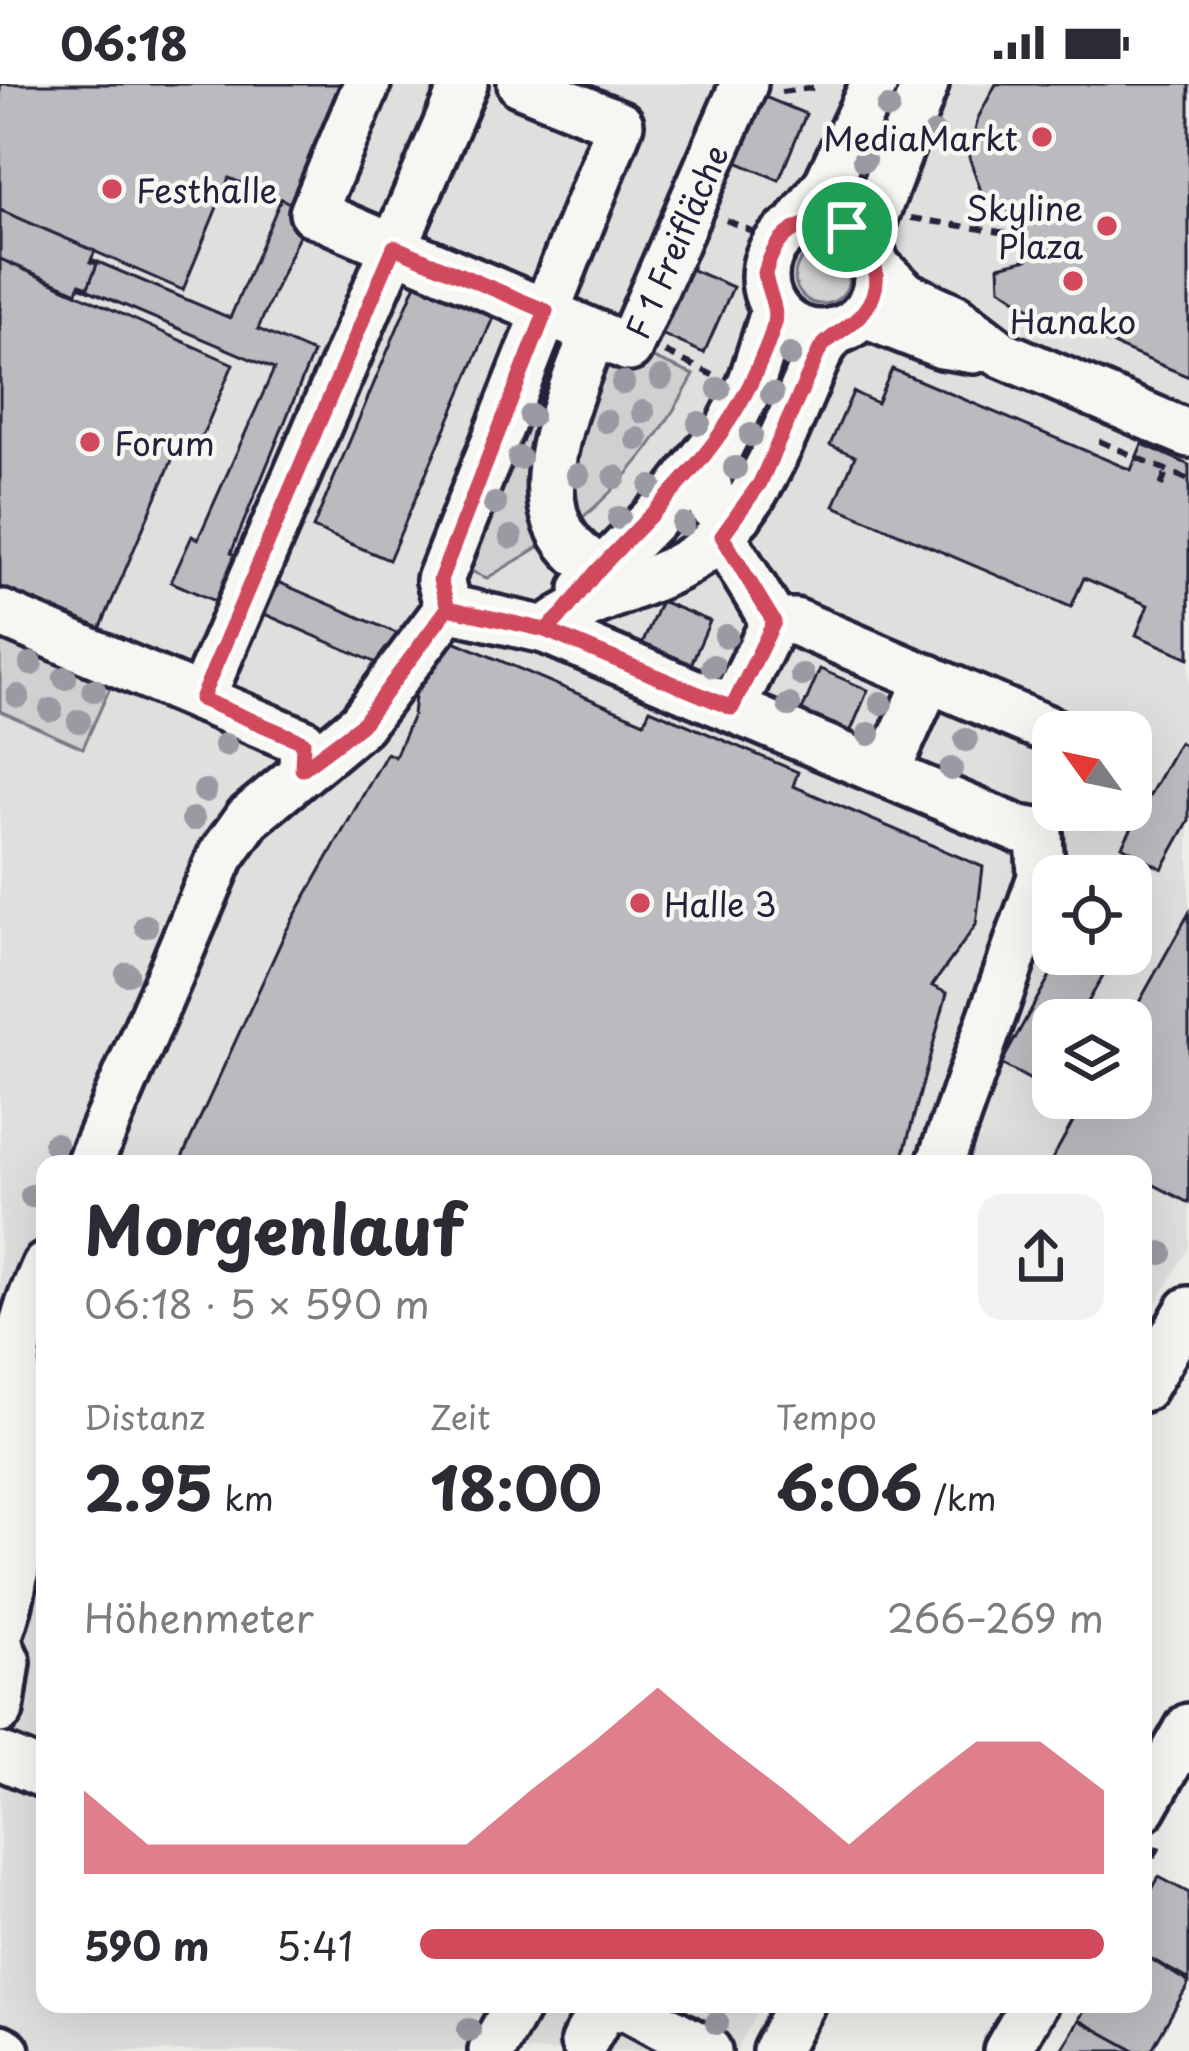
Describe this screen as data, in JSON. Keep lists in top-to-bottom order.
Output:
{
  "streets": {
    "street": ["F 1 Freifläche"]
  },
  "places": [
    "MediaMarkt",
    "Festhalle",
    "Skyline Plaza",
    "Hanako",
    "Forum",
    "Halle 3"
  ],
  "north": "top left",
  "page": {
    "status": "06:18",
    "heading": ["Morgenlauf", "06:18 · 5 × 590 m"],
    "stats": [
      ["Distanz", "2.95 km"],
      ["Zeit", "18:00"],
      ["Tempo", "6:06 /km"]
    ],
    "chart": ["Höhenmeter", "266–269 m"],
    "list": [
      {
        "name": "590 m",
        "note": "5:41"
      }
    ]
  }
}
